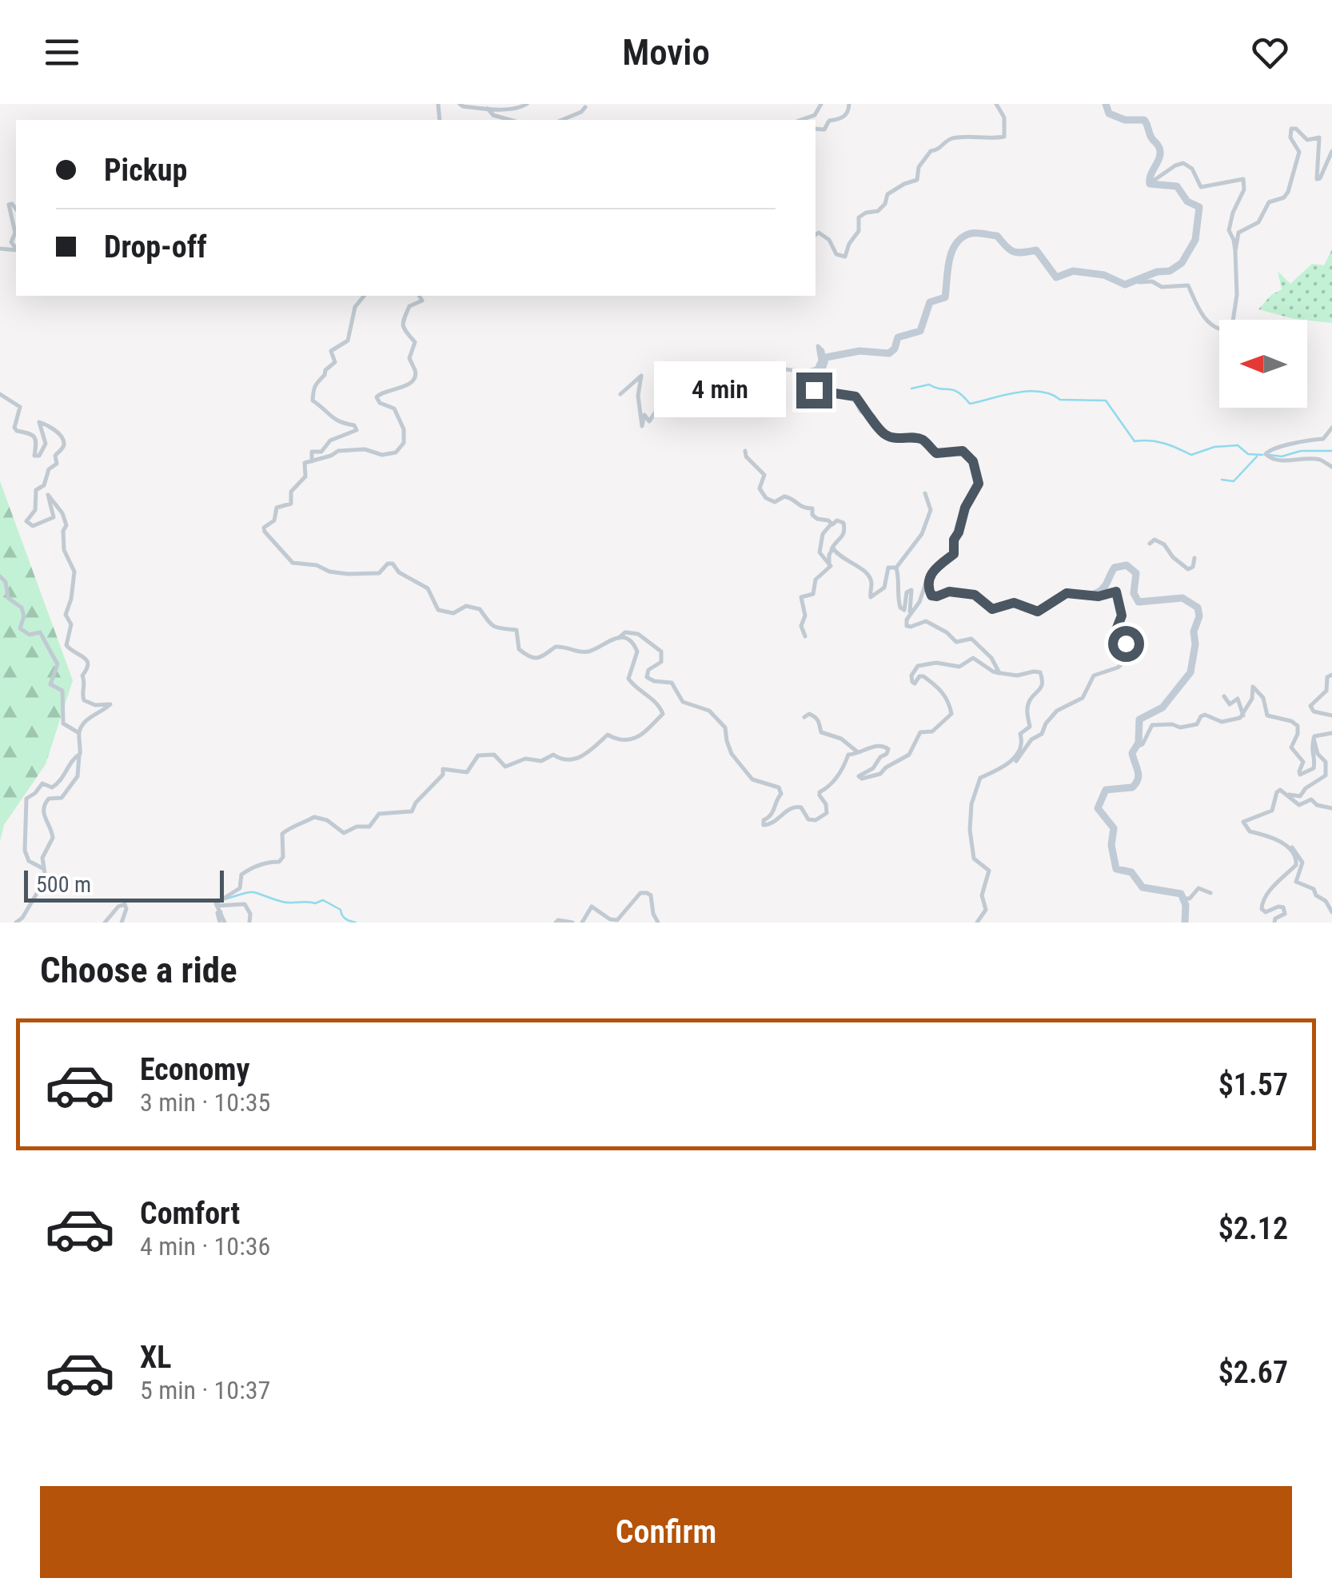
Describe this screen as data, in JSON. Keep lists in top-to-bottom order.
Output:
{
  "scale_bar": "500 m",
  "north": "left",
  "page": {
    "header": "Movio",
    "banner": ["Pickup", "Drop-off"],
    "bubble": "4 min",
    "scale": "500 m",
    "heading": "Choose a ride",
    "list": [
      {
        "name": "Economy",
        "note": "3 min · 10:35",
        "value": "$1.57"
      },
      {
        "name": "Comfort",
        "note": "4 min · 10:36",
        "value": "$2.12"
      },
      {
        "name": "XL",
        "note": "5 min · 10:37",
        "value": "$2.67"
      }
    ],
    "buttons": "Confirm"
  }
}
